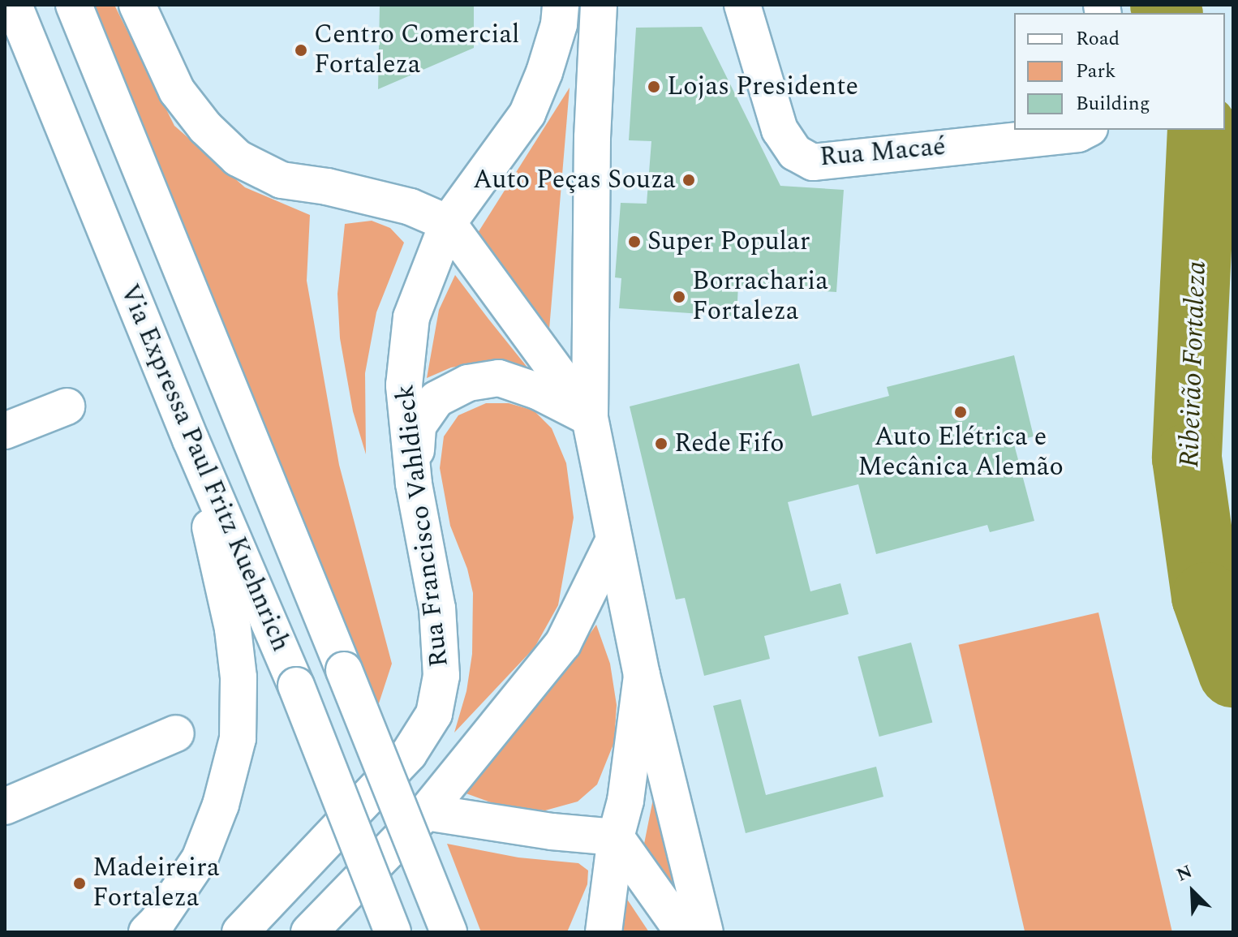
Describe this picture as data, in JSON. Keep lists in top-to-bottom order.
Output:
{
  "streets": {
    "main road": ["Rua Macaé", "Via Expressa Paul Fritz Kuehnrich", "Rua Francisco Vahldieck"]
  },
  "water": ["Ribeirão Fortaleza"],
  "places": [
    "Centro Comercial Fortaleza",
    "Lojas Presidente",
    "Auto Peças Souza",
    "Super Popular",
    "Borracharia Fortaleza",
    "Auto Elétrica e Mecânica Alemão",
    "Rede Fifo",
    "Madeireira Fortaleza"
  ],
  "legend": ["Road", "Park", "Building"],
  "north": "top left"
}
